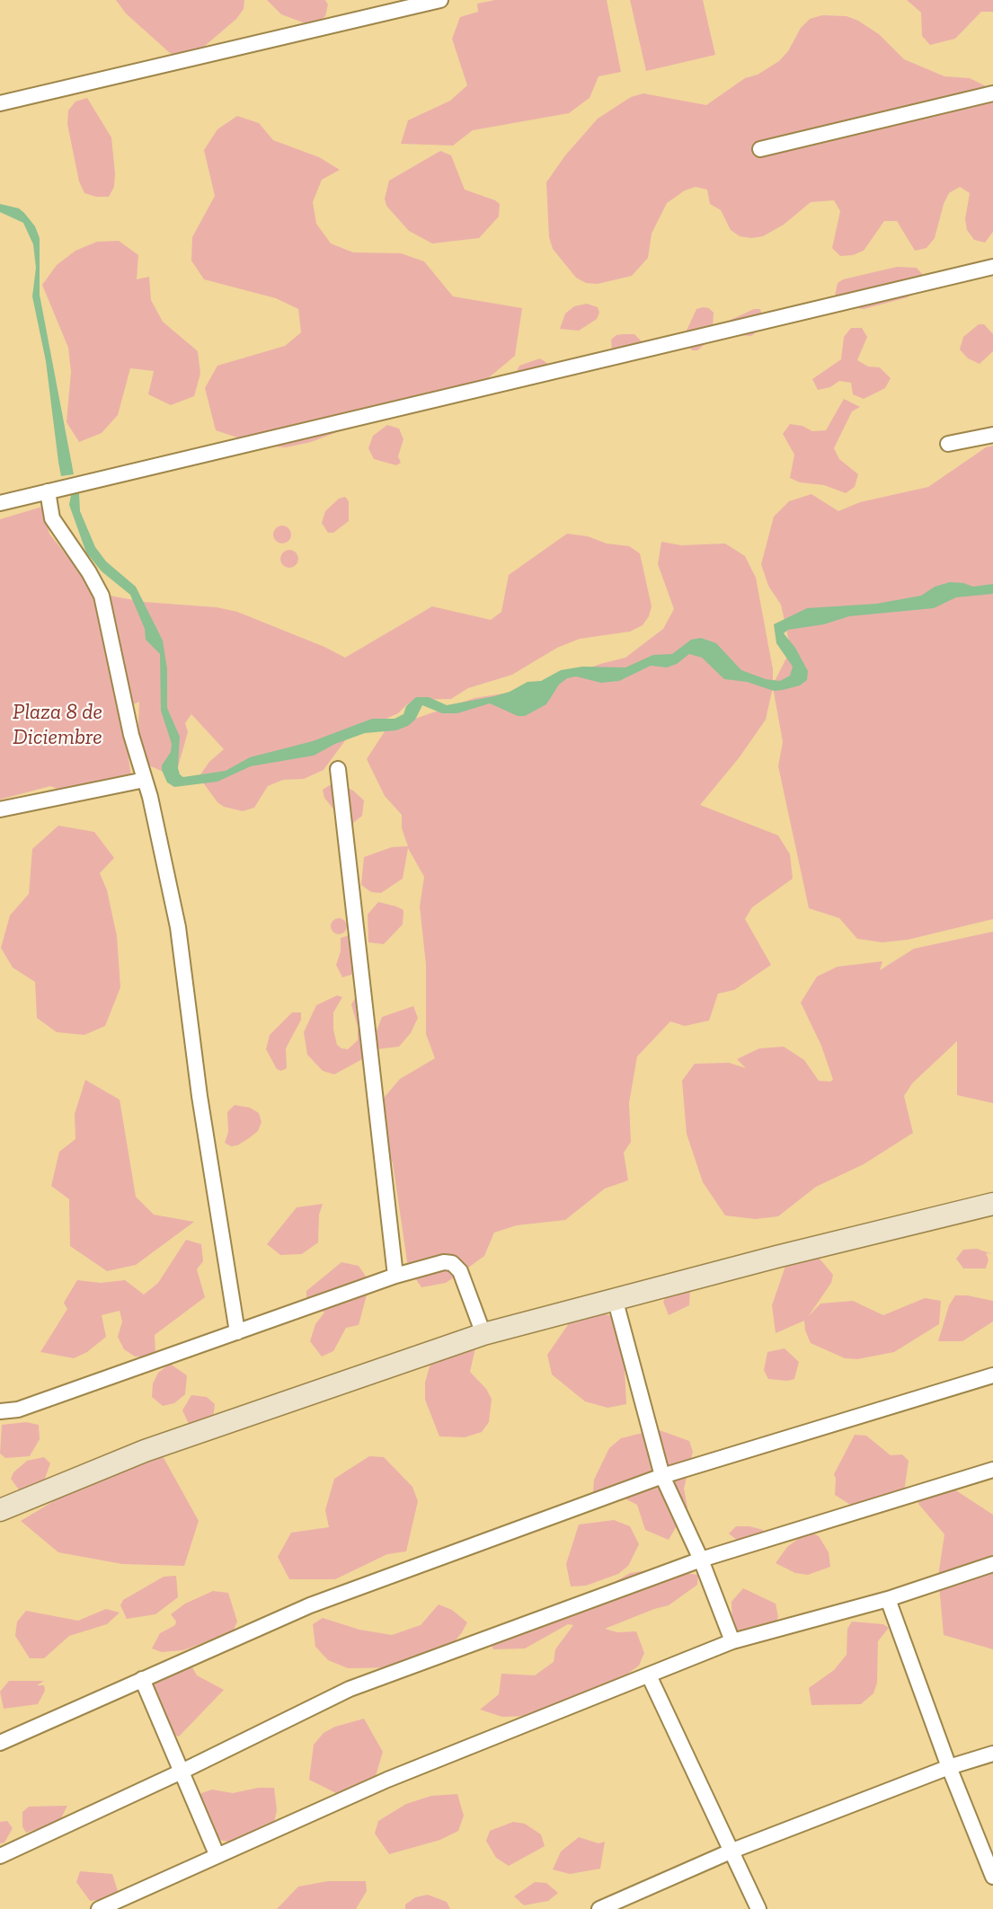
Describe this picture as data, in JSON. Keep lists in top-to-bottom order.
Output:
{
  "parks": ["Plaza 8 de Diciembre"]
}
